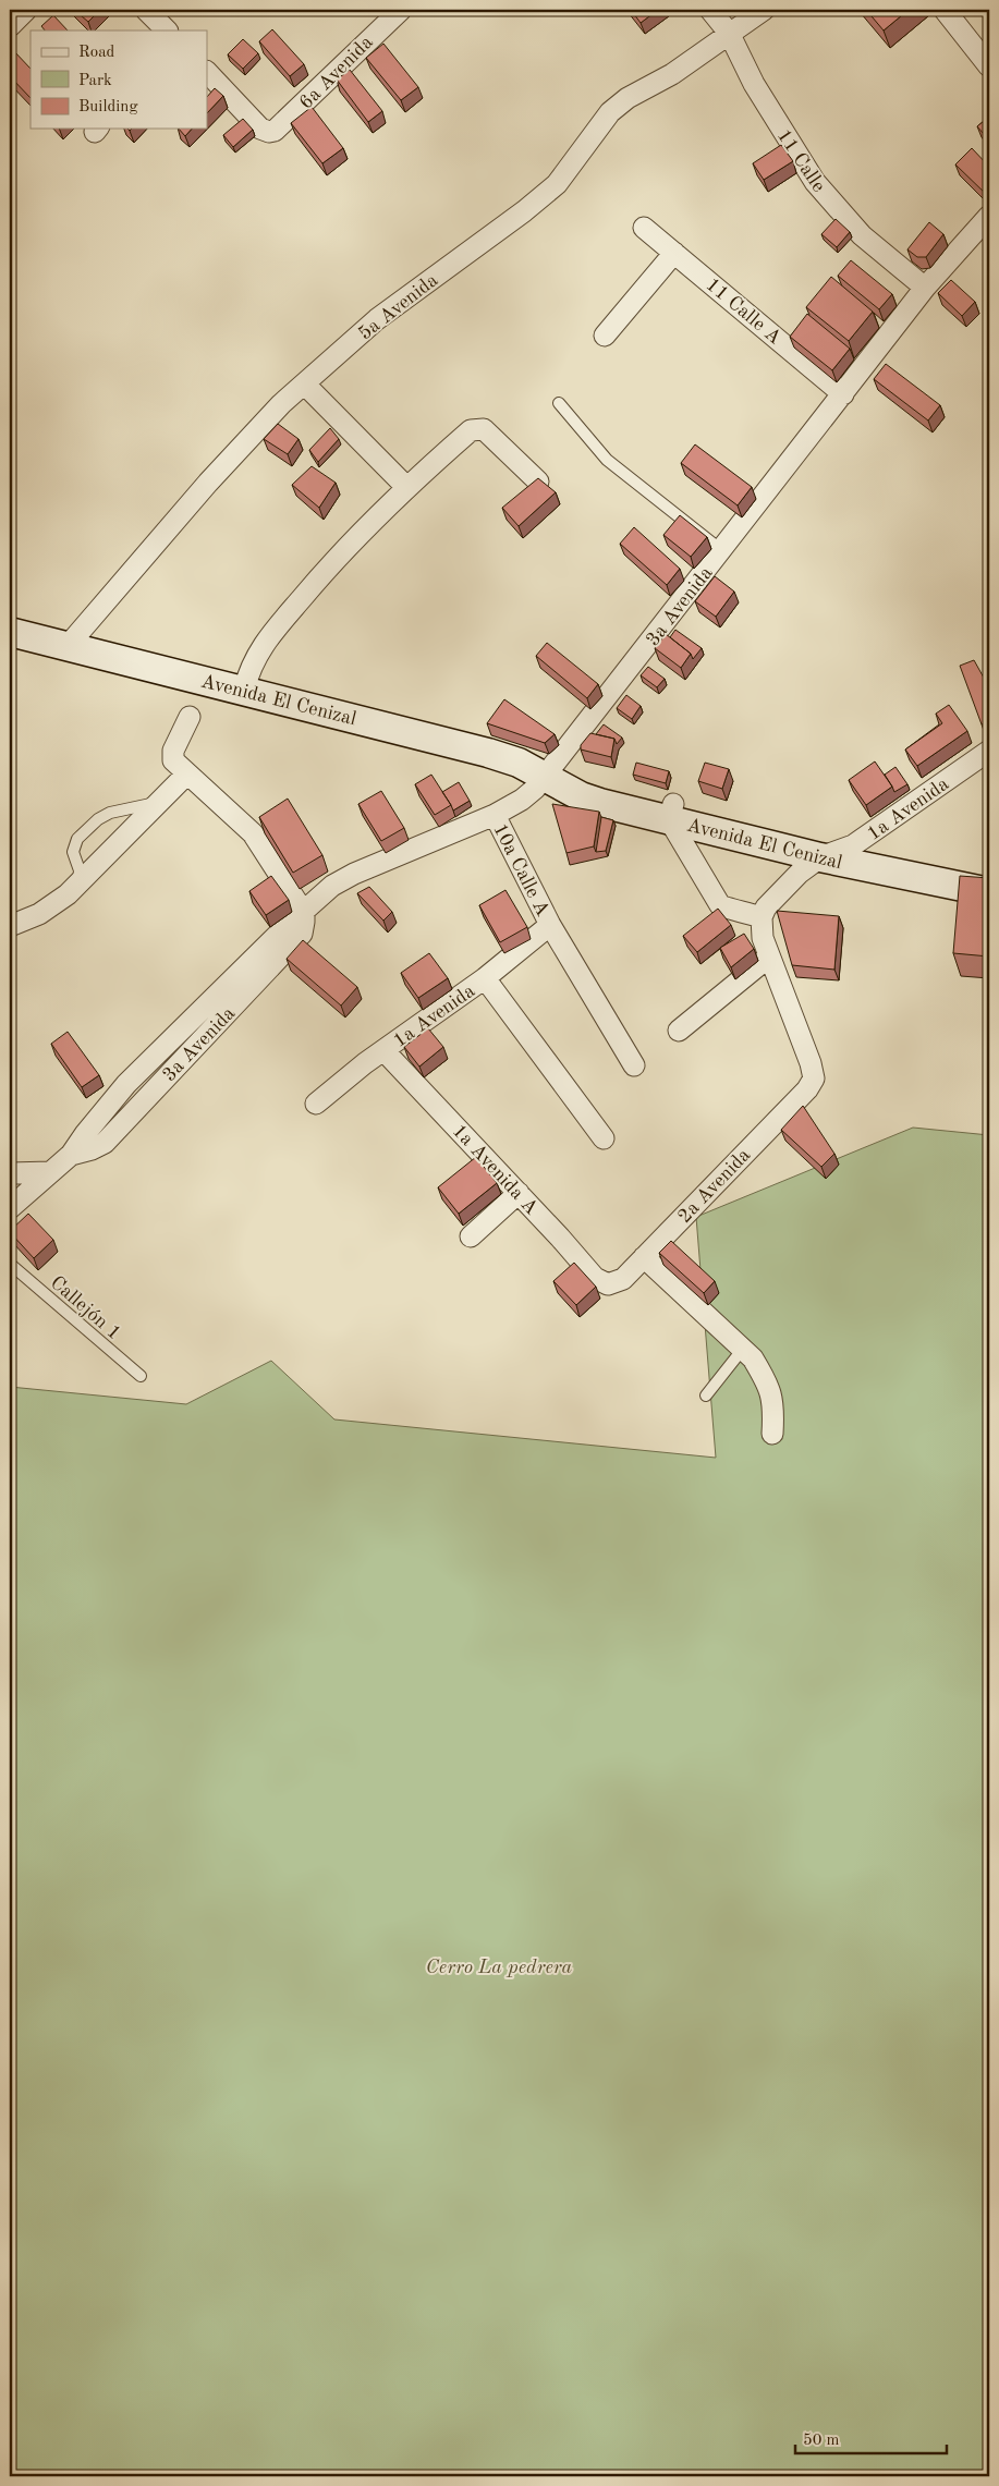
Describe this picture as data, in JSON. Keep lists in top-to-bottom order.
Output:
{
  "streets": {
    "street": [
      "6a Avenida",
      "11 Calle",
      "5a Avenida",
      "11 Calle A",
      "3a Avenida",
      "Avenida El Cenizal",
      "1a Avenida",
      "10a Calle A",
      "1a Avenida A",
      "2a Avenida"
    ],
    "lane": ["Callejón 1"]
  },
  "crossings": [
    ["11 Calle", "5a Avenida"],
    ["11 Calle", "3a Avenida"],
    ["5a Avenida", "Avenida El Cenizal"],
    ["11 Calle A", "3a Avenida"],
    ["3a Avenida", "Avenida El Cenizal"],
    ["3a Avenida", "10a Calle A"],
    ["Avenida El Cenizal", "1a Avenida"],
    ["1a Avenida", "10a Calle A"],
    ["1a Avenida", "1a Avenida A"],
    ["1a Avenida A", "2a Avenida"]
  ],
  "parks": ["Cerro La pedrera"],
  "legend": ["Road", "Park", "Building"],
  "scale_bar": "50 m"
}
